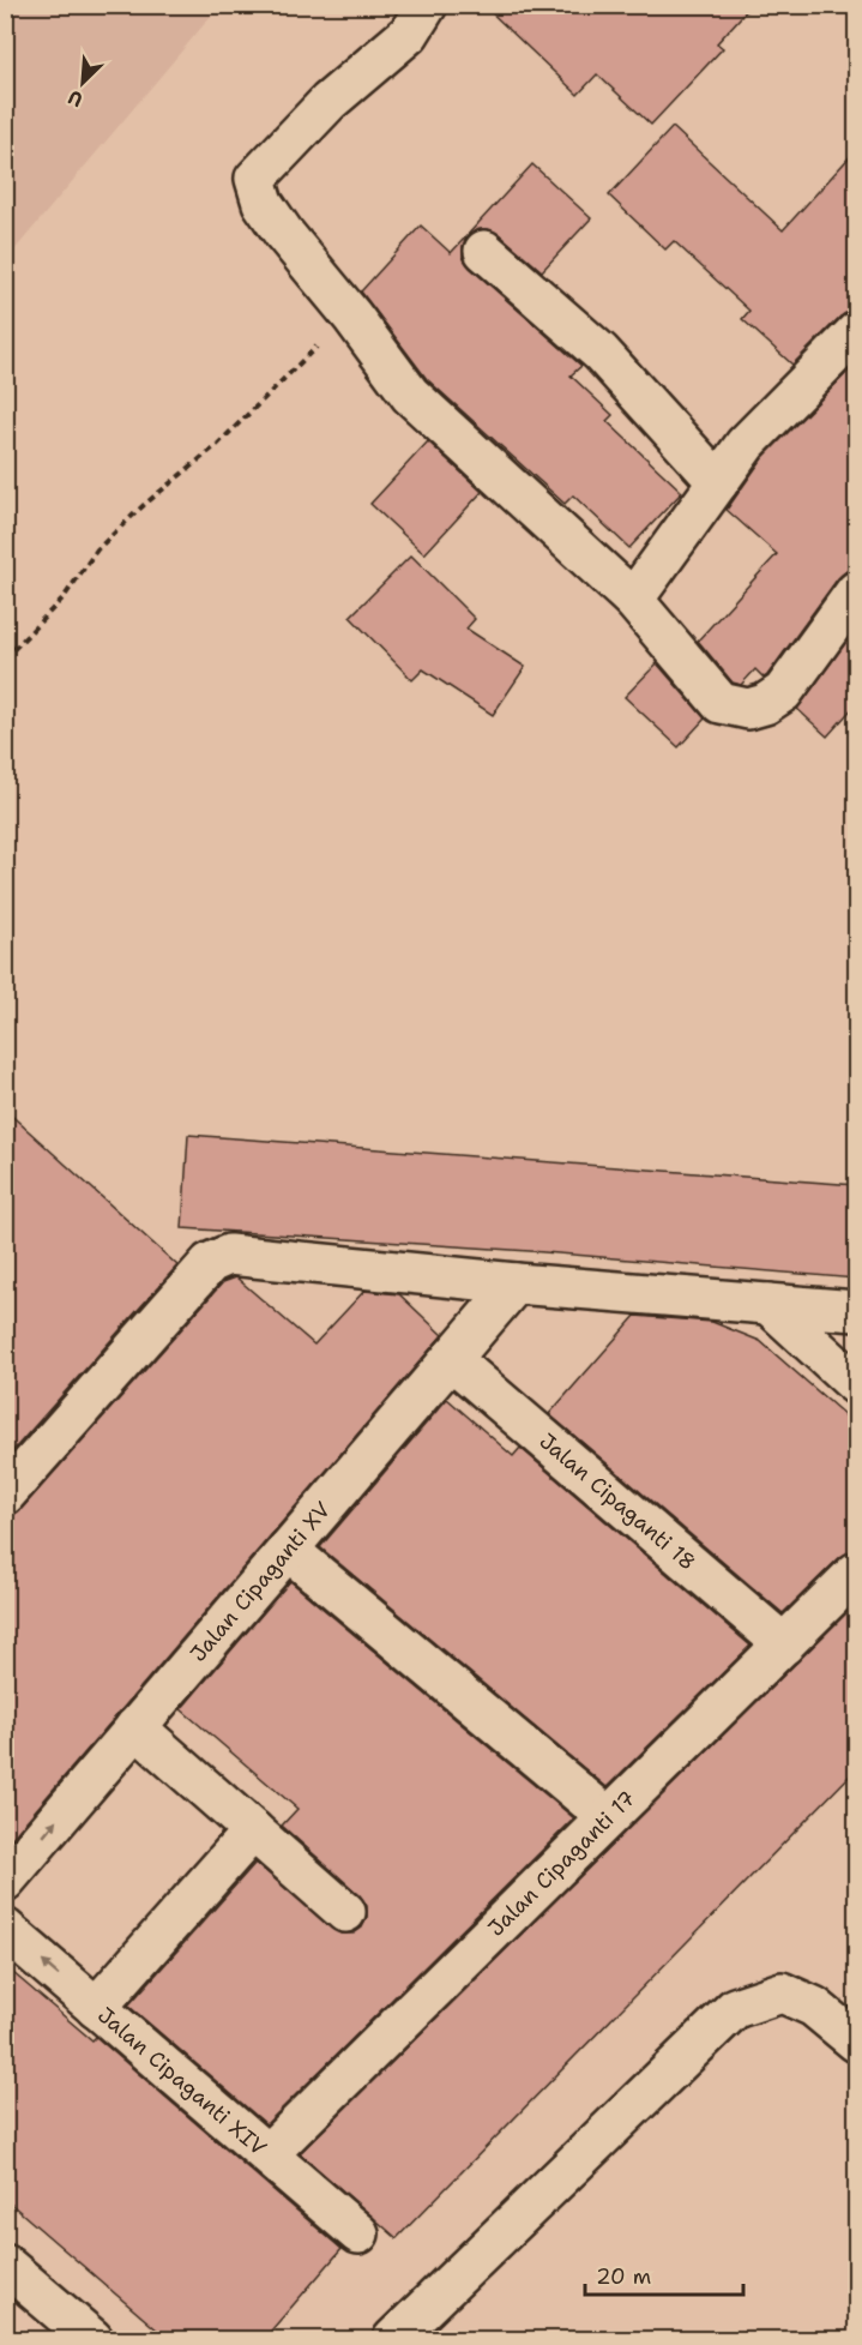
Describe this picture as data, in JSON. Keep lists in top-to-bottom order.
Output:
{
  "streets": {
    "street": [
      "Jalan Cipaganti 18",
      "Jalan Cipaganti XV",
      "Jalan Cipaganti 17",
      "Jalan Cipaganti XIV"
    ]
  },
  "crossings": [
    ["Jalan Cipaganti 18", "Jalan Cipaganti XV"],
    ["Jalan Cipaganti 18", "Jalan Cipaganti 17"],
    ["Jalan Cipaganti 17", "Jalan Cipaganti XIV"]
  ],
  "scale_bar": "20 m",
  "north": "bottom left"
}
